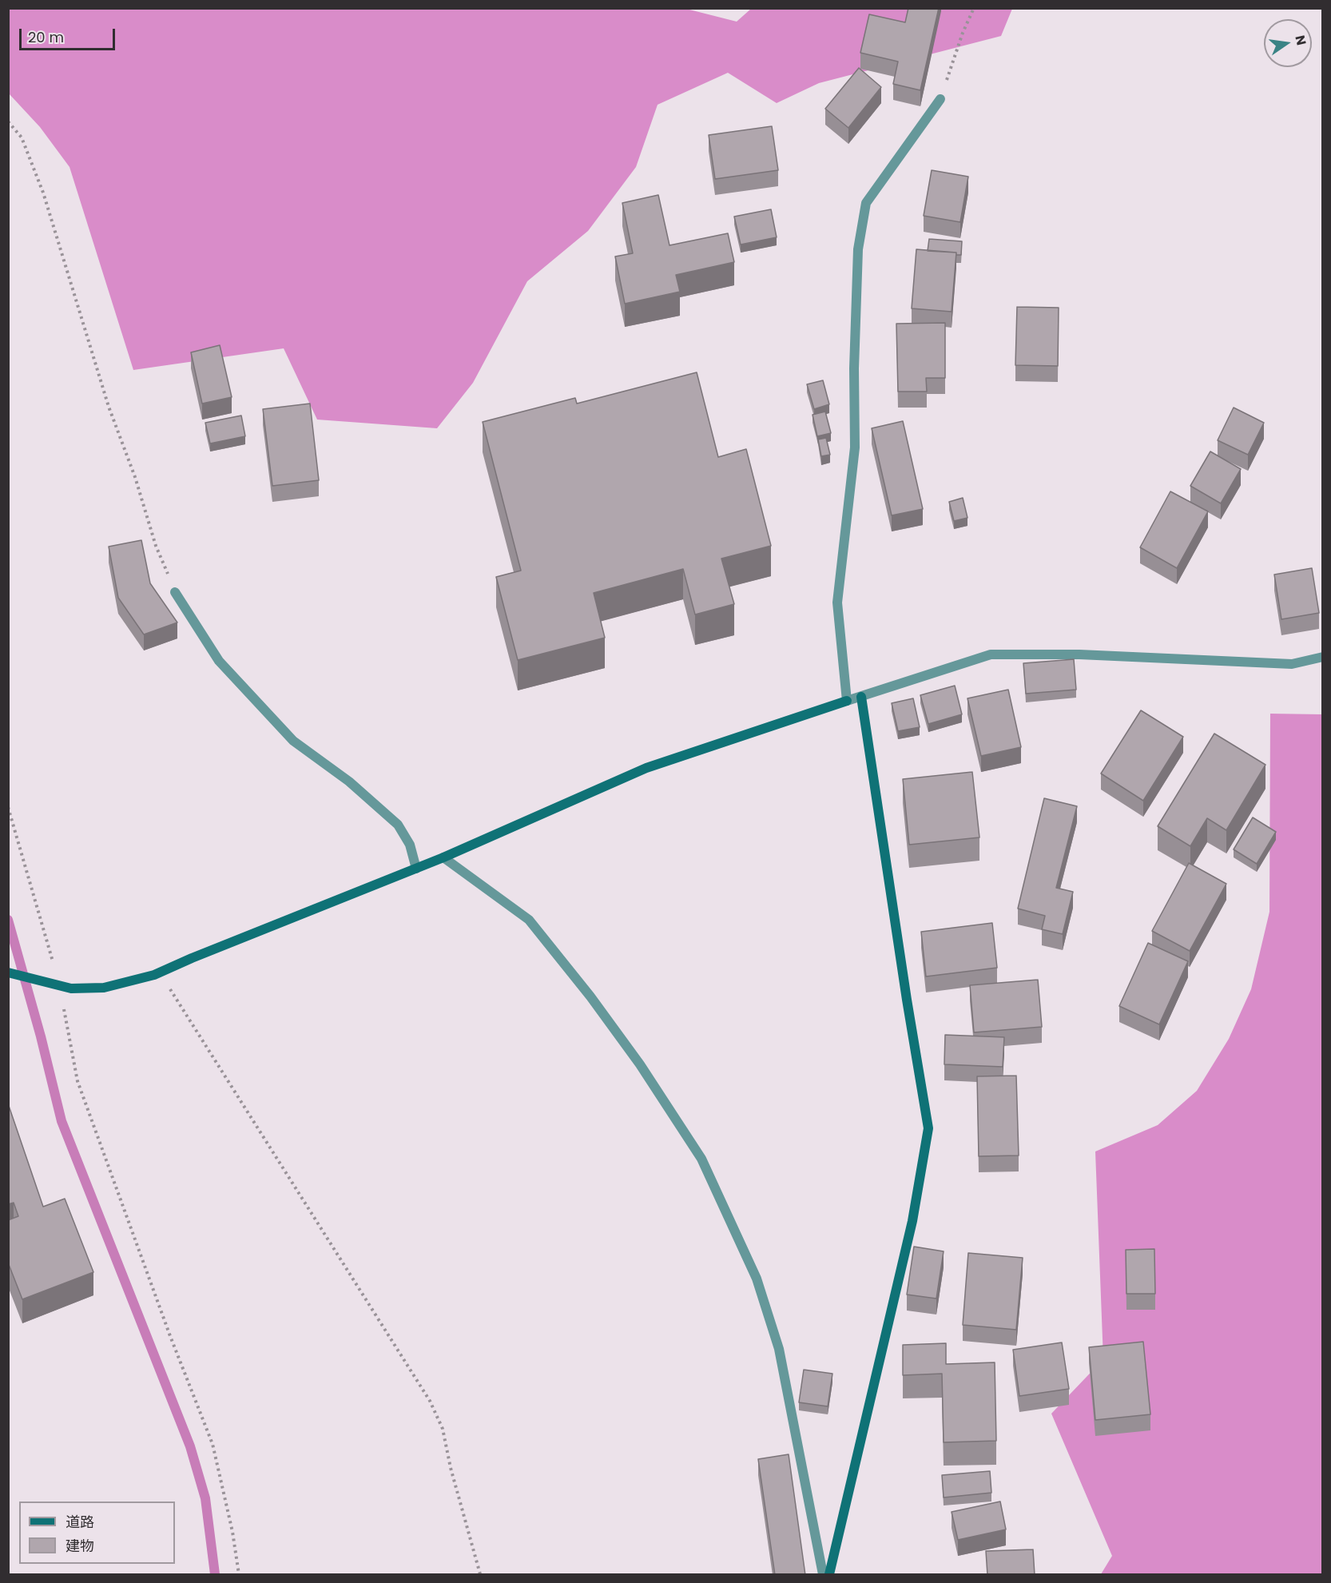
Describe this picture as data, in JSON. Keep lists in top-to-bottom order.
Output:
{
  "legend": ["道路", "建物"],
  "scale_bar": "20 m",
  "north": "right"
}
